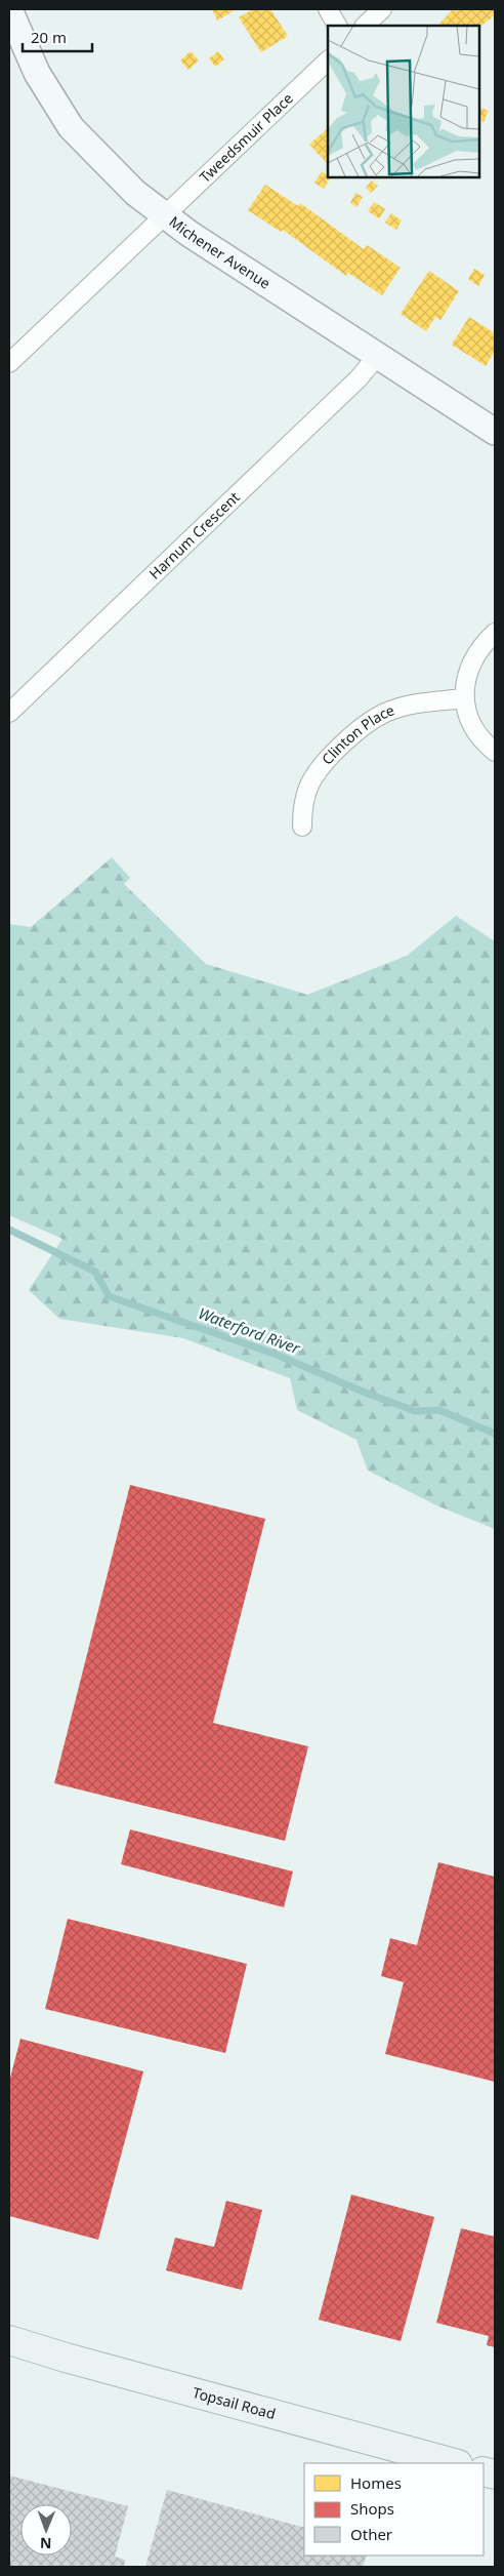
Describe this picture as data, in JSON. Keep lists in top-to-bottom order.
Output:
{
  "streets": {
    "main road": ["Topsail Road"],
    "street": [
      "Tweedsmuir Place",
      "Michener Avenue",
      "Harnum Crescent",
      "Clinton Place"
    ]
  },
  "crossings": [
    ["Tweedsmuir Place", "Michener Avenue"],
    ["Michener Avenue", "Harnum Crescent"]
  ],
  "water": ["Waterford River"],
  "legend": ["Homes", "Shops", "Other"],
  "scale_bar": "20 m",
  "north": "bottom"
}
